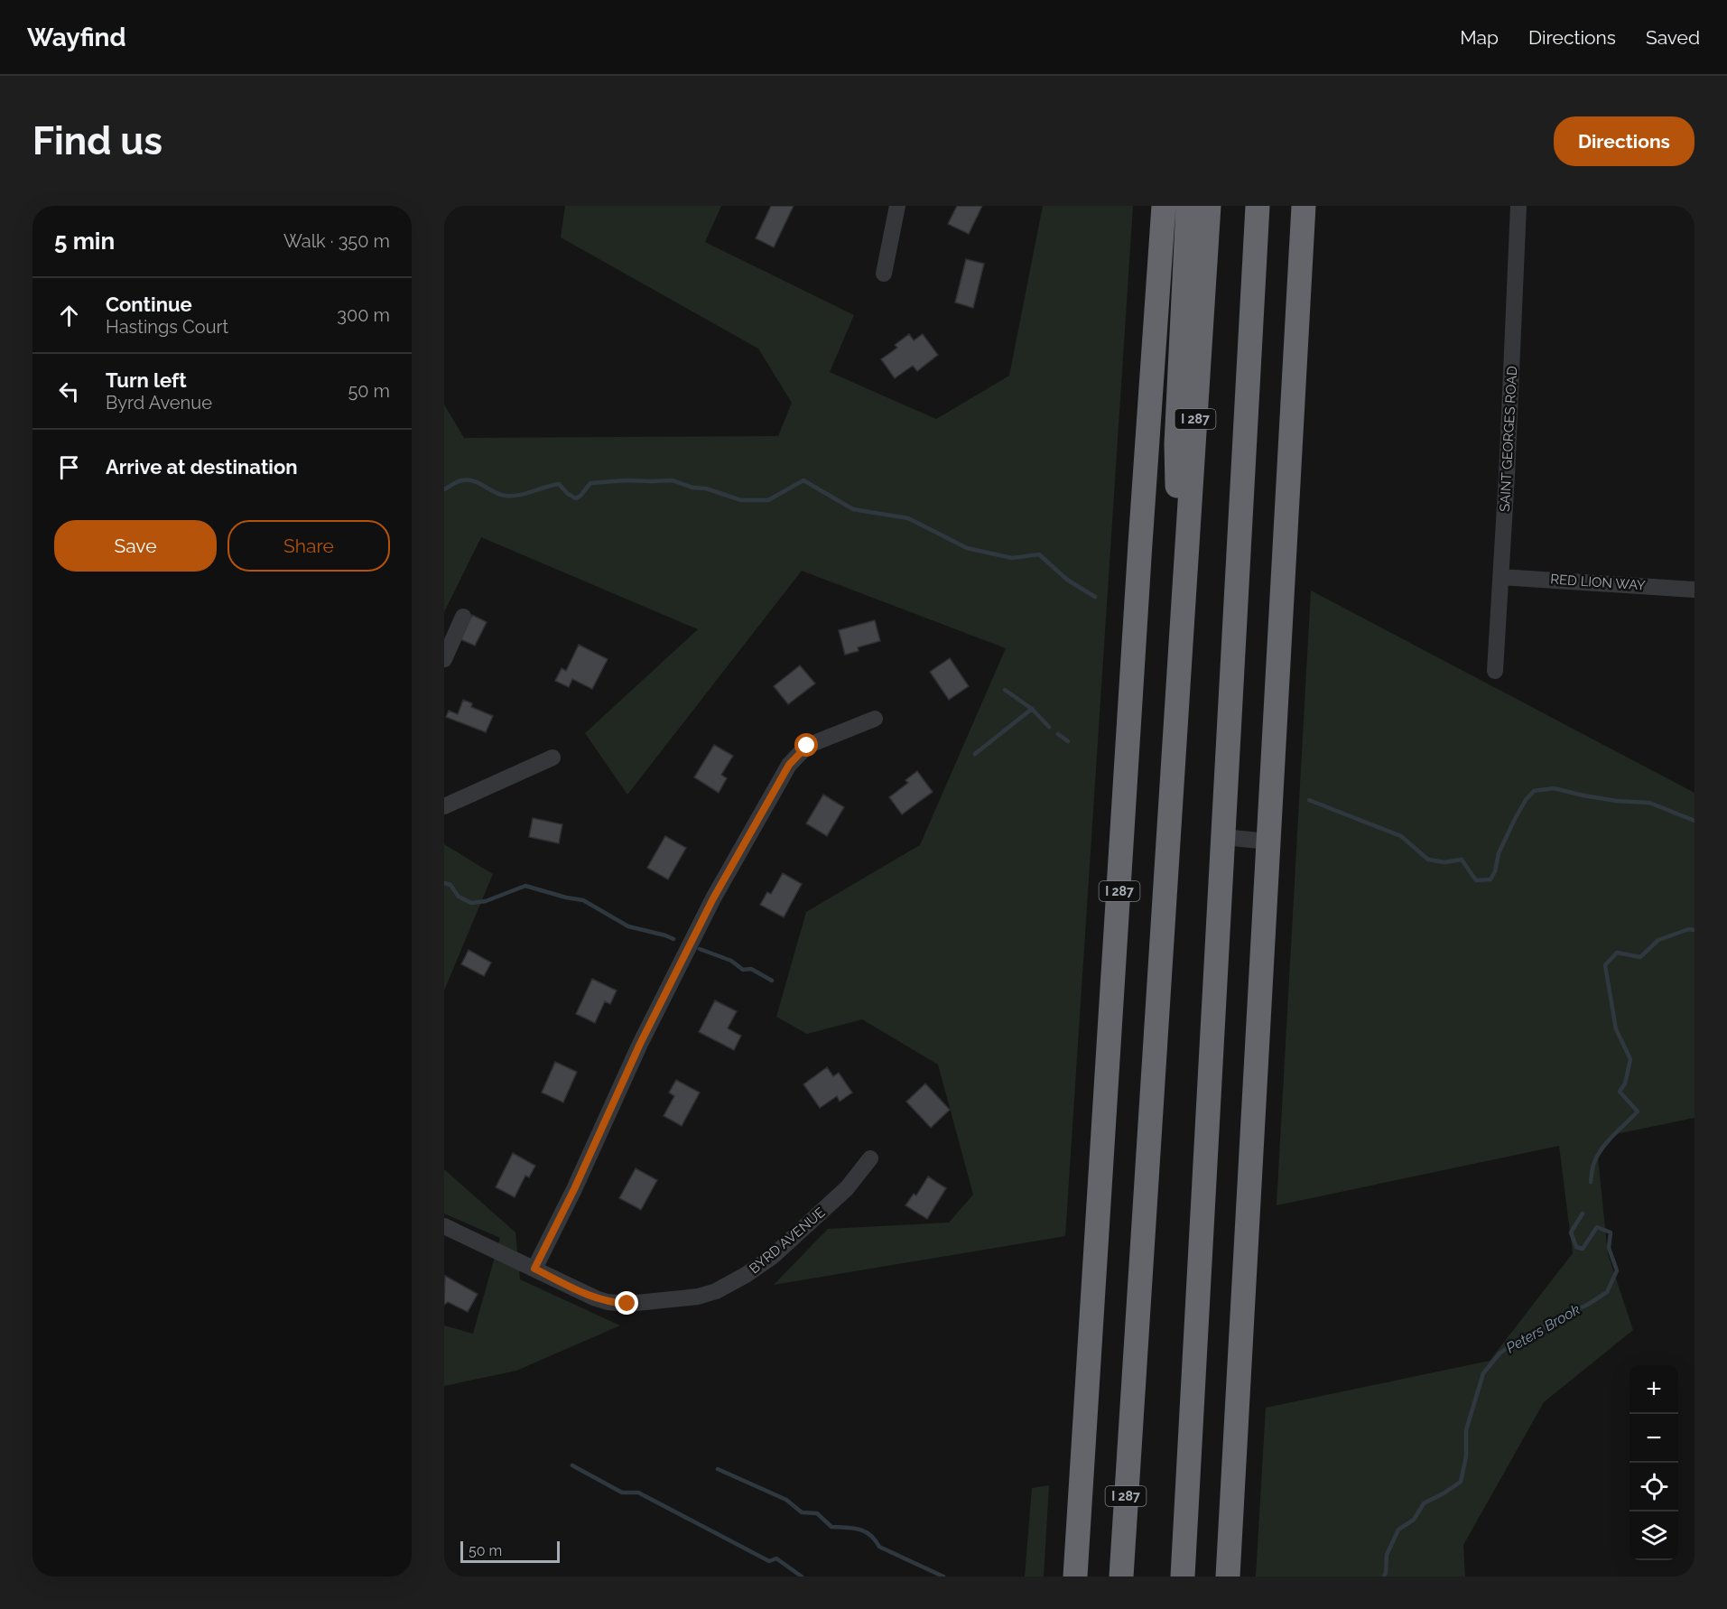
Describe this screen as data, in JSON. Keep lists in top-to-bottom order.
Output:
{
  "streets": {
    "highway": ["I 287"],
    "street": ["SAINT GEORGES ROAD", "RED LION WAY", "BYRD AVENUE"]
  },
  "crossings": [
    ["SAINT GEORGES ROAD", "RED LION WAY"]
  ],
  "water": ["Peters Brook"],
  "scale_bar": "50 m",
  "page": {
    "header": "Wayfind",
    "nav": ["Map", "Directions", "Saved"],
    "buttons": [
      "Directions",
      ["Save", "Share"]
    ],
    "title": "Find us",
    "heading": ["5 min", "Walk · 350 m"],
    "list": [
      ["Continue", "Hastings Court", "300 m"],
      ["Turn left", "Byrd Avenue", "50 m"],
      "Arrive at destination"
    ],
    "map_buttons": ["+", "−"],
    "scale": "50 m"
  }
}
